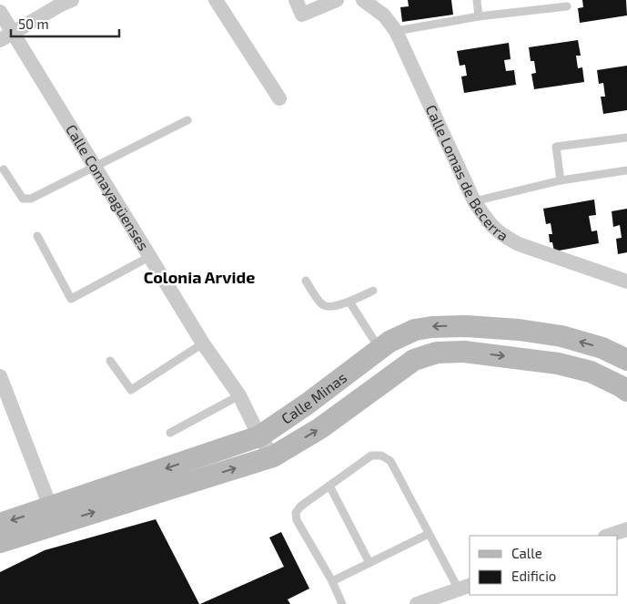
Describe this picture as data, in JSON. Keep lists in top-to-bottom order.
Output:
{
  "streets": {
    "street": ["Calle Lomas de Becerra", "Calle Comayagüenses", "Calle Minas"]
  },
  "crossings": [
    ["Calle Comayagüenses", "Calle Minas"]
  ],
  "districts": ["Colonia Arvide"],
  "legend": ["Calle", "Edificio"],
  "scale_bar": "50 m"
}
